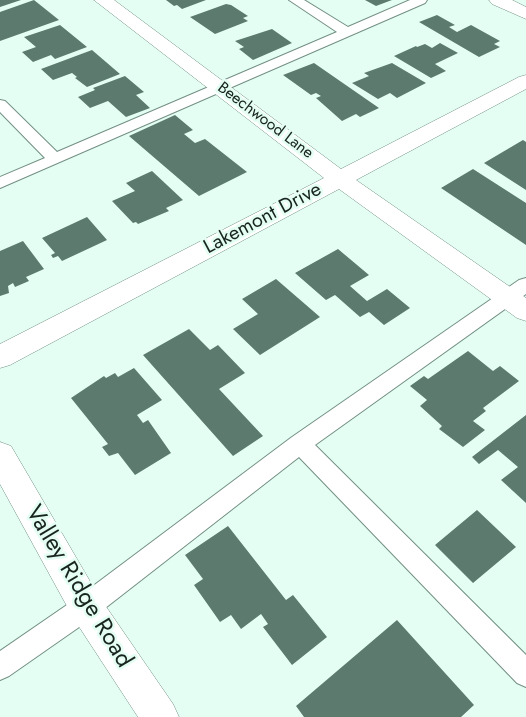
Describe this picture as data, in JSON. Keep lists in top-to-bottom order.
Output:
{
  "streets": {
    "street": ["Beechwood Lane", "Lakemont Drive", "Valley Ridge Road"]
  },
  "crossings": [
    ["Beechwood Lane", "Lakemont Drive"]
  ]
}
